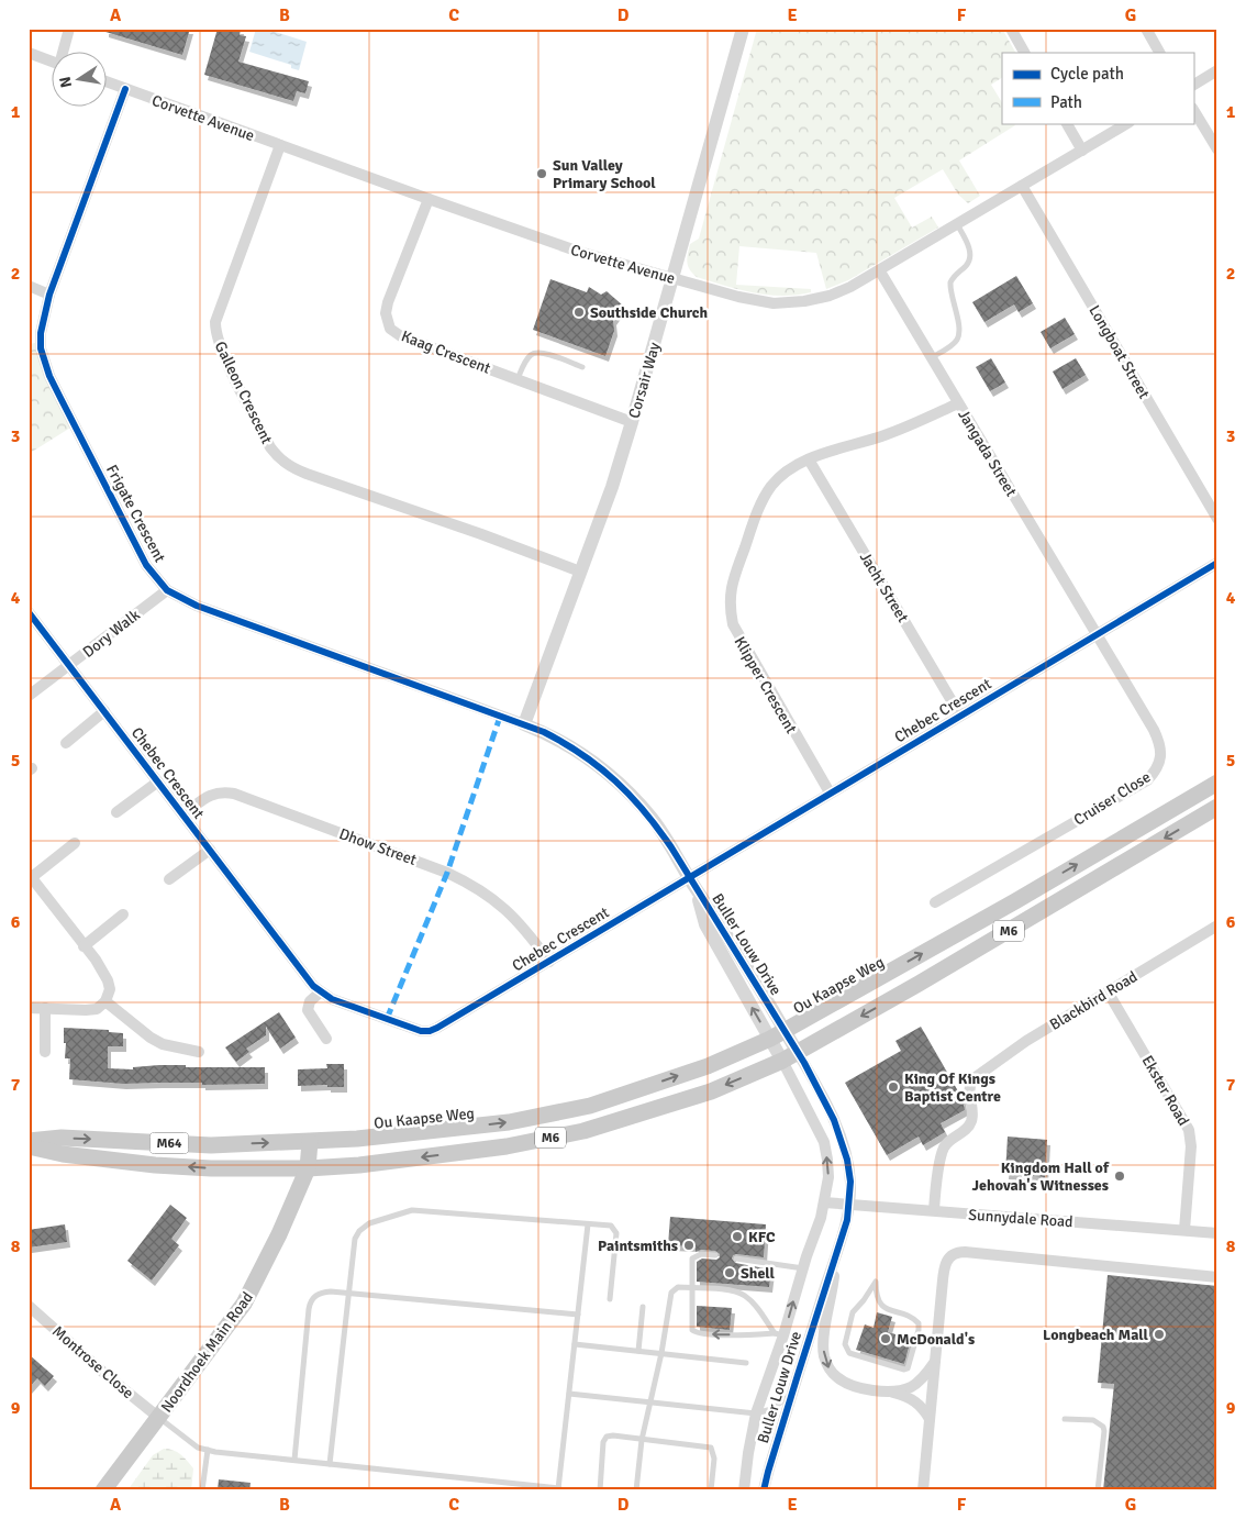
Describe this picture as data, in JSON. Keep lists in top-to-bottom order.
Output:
{
  "streets": {
    "main road": [
      "M6",
      "Ou Kaapse Weg",
      "M64",
      "Noordhoek Main Road"
    ],
    "street": [
      "Corvette Avenue",
      "Kaag Crescent",
      "Longboat Street",
      "Corsair Way",
      "Galleon Crescent",
      "Jangada Street",
      "Frigate Crescent",
      "Jacht Street",
      "Dory Walk",
      "Klipper Crescent",
      "Chebec Crescent",
      "Cruiser Close",
      "Dhow Street",
      "Buller Louw Drive",
      "Blackbird Road",
      "Ekster Road",
      "Sunnydale Road",
      "Montrose Close"
    ]
  },
  "crossings": [
    ["Corvette Avenue", "Kaag Crescent"],
    ["Corvette Avenue", "Longboat Street"],
    ["Corvette Avenue", "Corsair Way"],
    ["Corvette Avenue", "Galleon Crescent"],
    ["Corvette Avenue", "Jangada Street"],
    ["Corvette Avenue", "Frigate Crescent"],
    ["Kaag Crescent", "Corsair Way"],
    ["Corsair Way", "Galleon Crescent"],
    ["Corsair Way", "Frigate Crescent"],
    ["Corsair Way", "Buller Louw Drive"],
    ["Jangada Street", "Klipper Crescent"],
    ["Jangada Street", "Chebec Crescent"],
    ["Jangada Street", "Cruiser Close"],
    ["Frigate Crescent", "Dory Walk"],
    ["Frigate Crescent", "Buller Louw Drive"],
    ["Jacht Street", "Klipper Crescent"],
    ["Jacht Street", "Chebec Crescent"],
    ["Dory Walk", "Chebec Crescent"],
    ["Klipper Crescent", "Chebec Crescent"],
    ["Chebec Crescent", "Cruiser Close"],
    ["Chebec Crescent", "Dhow Street"],
    ["Chebec Crescent", "Buller Louw Drive"],
    ["M6", "Buller Louw Drive"],
    ["M6", "M64"],
    ["M6", "Noordhoek Main Road"],
    ["Buller Louw Drive", "Ou Kaapse Weg"],
    ["Buller Louw Drive", "Sunnydale Road"],
    ["Ou Kaapse Weg", "Noordhoek Main Road"],
    ["Blackbird Road", "Ekster Road"],
    ["Blackbird Road", "Sunnydale Road"],
    ["Ekster Road", "Sunnydale Road"],
    ["M64", "Noordhoek Main Road"],
    ["Noordhoek Main Road", "Montrose Close"]
  ],
  "places": [
    "Sun Valley Primary School",
    "Southside Church",
    "King Of Kings Baptist Centre",
    "Kingdom Hall of Jehovah's Witnesses",
    "KFC",
    "Paintsmiths",
    "Shell",
    "Longbeach Mall",
    "McDonald's"
  ],
  "legend": ["Cycle path", "Path"],
  "north": "left",
  "grid": {
    "columns": [
      "A",
      "B",
      "C",
      "D",
      "E",
      "F",
      "G"
    ],
    "rows": [
      "1",
      "2",
      "3",
      "4",
      "5",
      "6",
      "7",
      "8",
      "9"
    ]
  }
}
